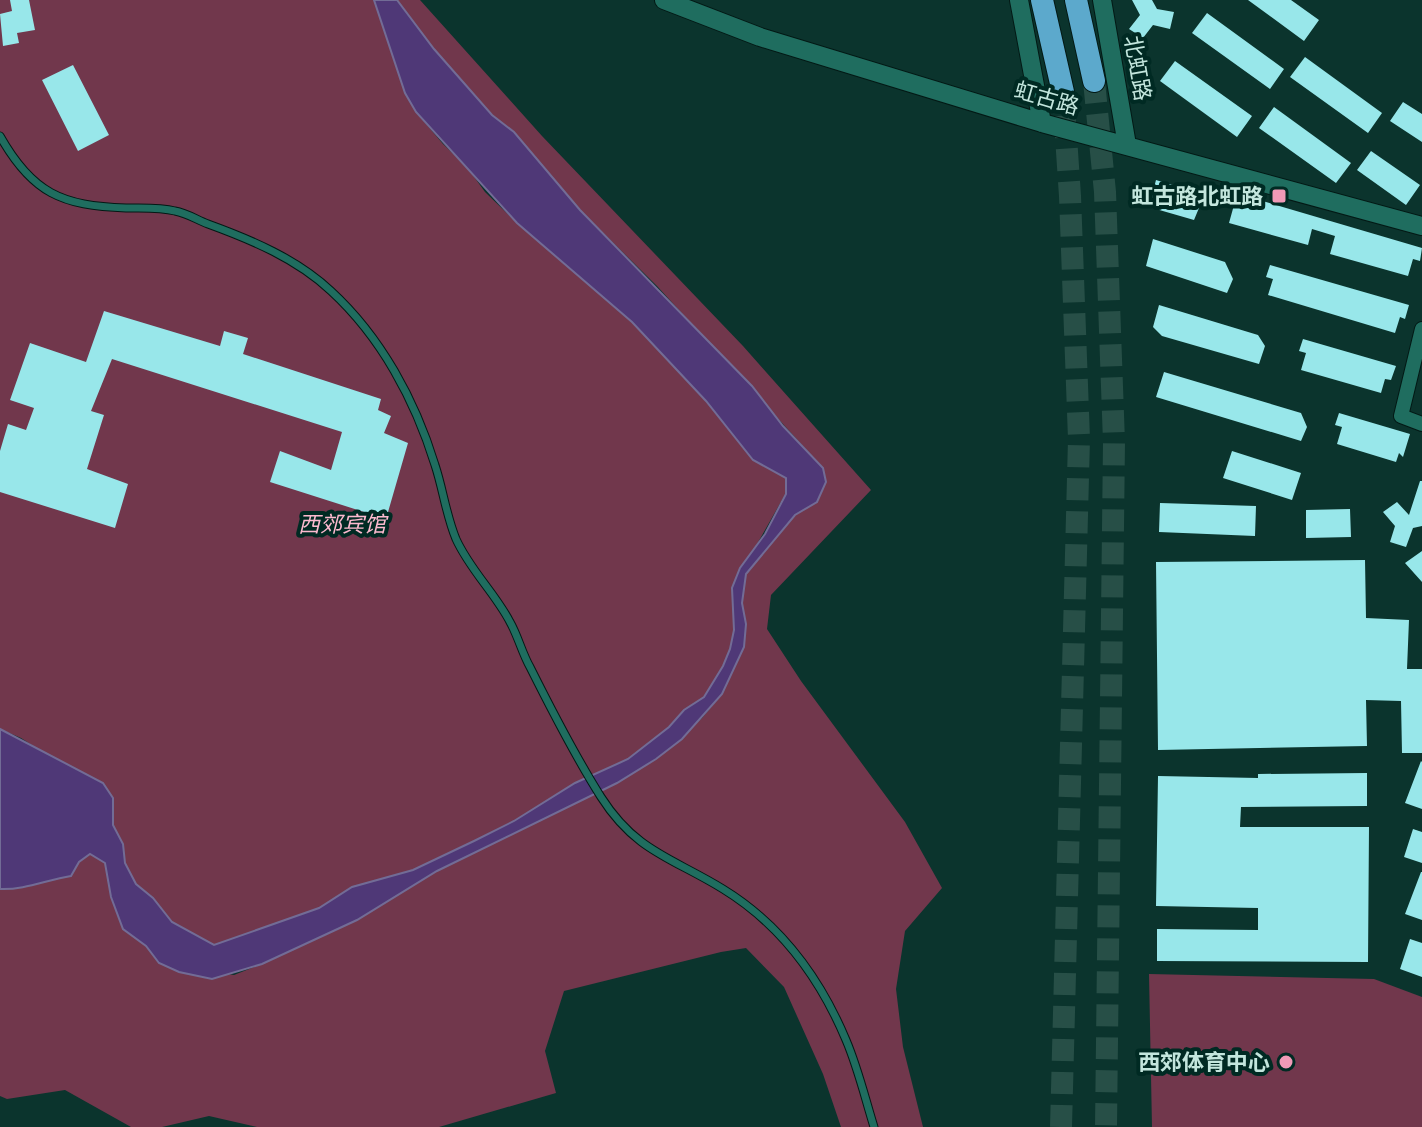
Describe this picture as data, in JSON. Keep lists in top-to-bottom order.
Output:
{
  "streets": {
    "street": ["北虹路", "虹古路"]
  },
  "crossings": [
    ["北虹路", "虹古路"]
  ],
  "parks": ["西郊宾馆"],
  "places": {
    "transit": ["虹古路北虹路"],
    "other": ["西郊体育中心"]
  }
}
